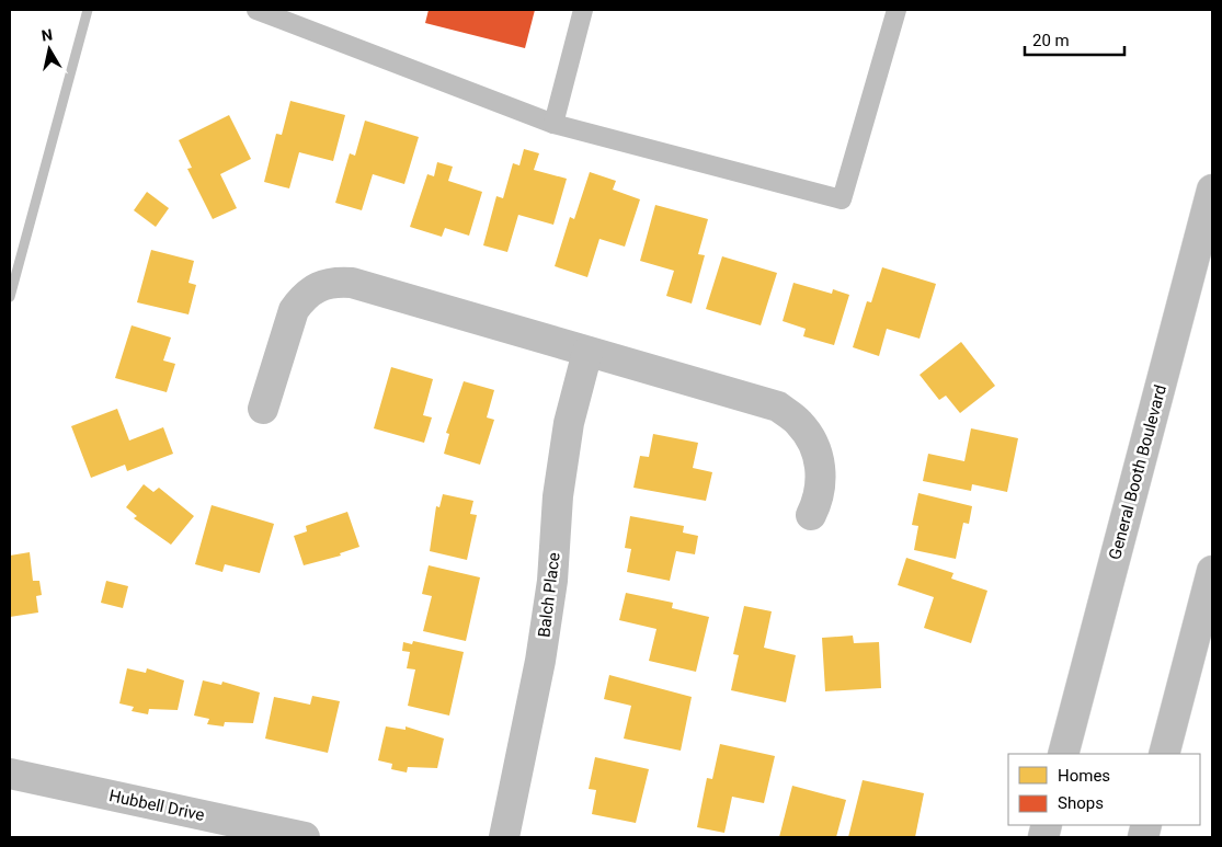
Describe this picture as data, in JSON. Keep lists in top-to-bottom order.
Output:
{
  "streets": {
    "main road": ["General Booth Boulevard", "Balch Place", "Hubbell Drive"]
  },
  "legend": ["Homes", "Shops"],
  "scale_bar": "20 m",
  "north": "top"
}
